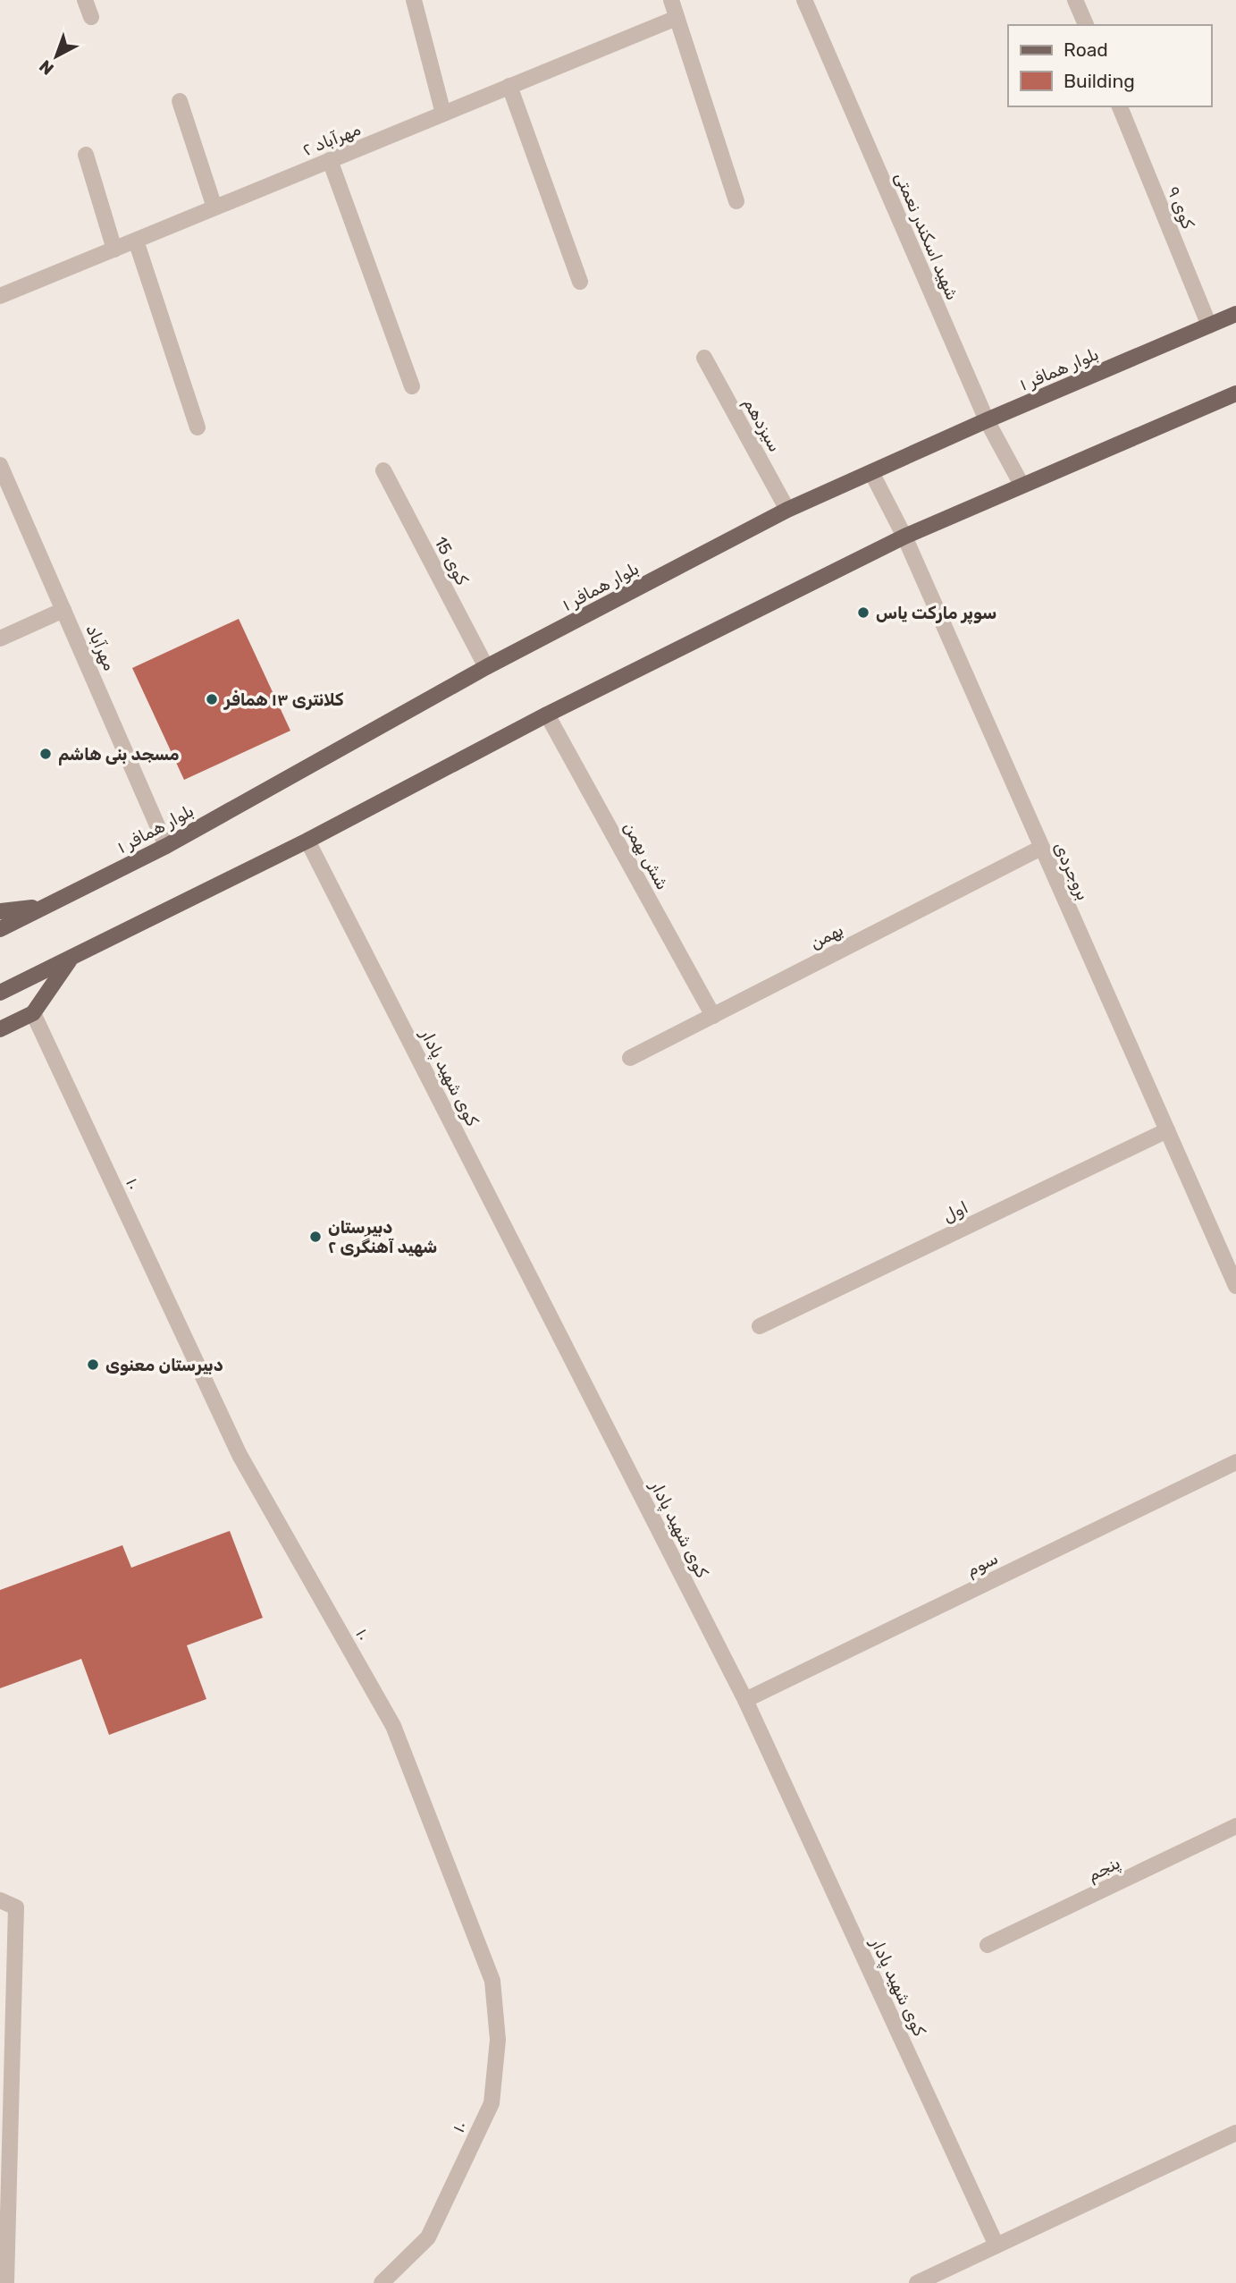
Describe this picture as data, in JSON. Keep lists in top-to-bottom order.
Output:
{
  "streets": {
    "main road": ["بلوار همافر ۱"],
    "street": [
      "مهرآباد ۲",
      "کوی ۹",
      "شهید اسکندر نعمتی",
      "سیزدهم",
      "کوی 15",
      "مهرآباد",
      "شش بهمن",
      "بروجردی",
      "بهمن",
      "کوی شهید پادار",
      "۱۰",
      "اول",
      "سوم",
      "پنجم"
    ]
  },
  "crossings": [
    ["کوی ۹", "بلوار همافر ۱"],
    ["شهید اسکندر نعمتی", "بلوار همافر ۱"],
    ["بلوار همافر ۱", "سیزدهم"],
    ["بلوار همافر ۱", "کوی 15"],
    ["بلوار همافر ۱", "مهرآباد"],
    ["بلوار همافر ۱", "بروجردی"],
    ["شش بهمن", "بهمن"],
    ["بروجردی", "بهمن"],
    ["بروجردی", "اول"],
    ["کوی شهید پادار", "سوم"]
  ],
  "places": [
    "سوپر مارکت یاس",
    "کلانتری ۱۳ همافر",
    "مسجد بنی هاشم",
    "دبیرستان شهید آهنگری ۲",
    "دبیرستان معنوی"
  ],
  "legend": ["Road", "Building"],
  "north": "bottom left"
}
